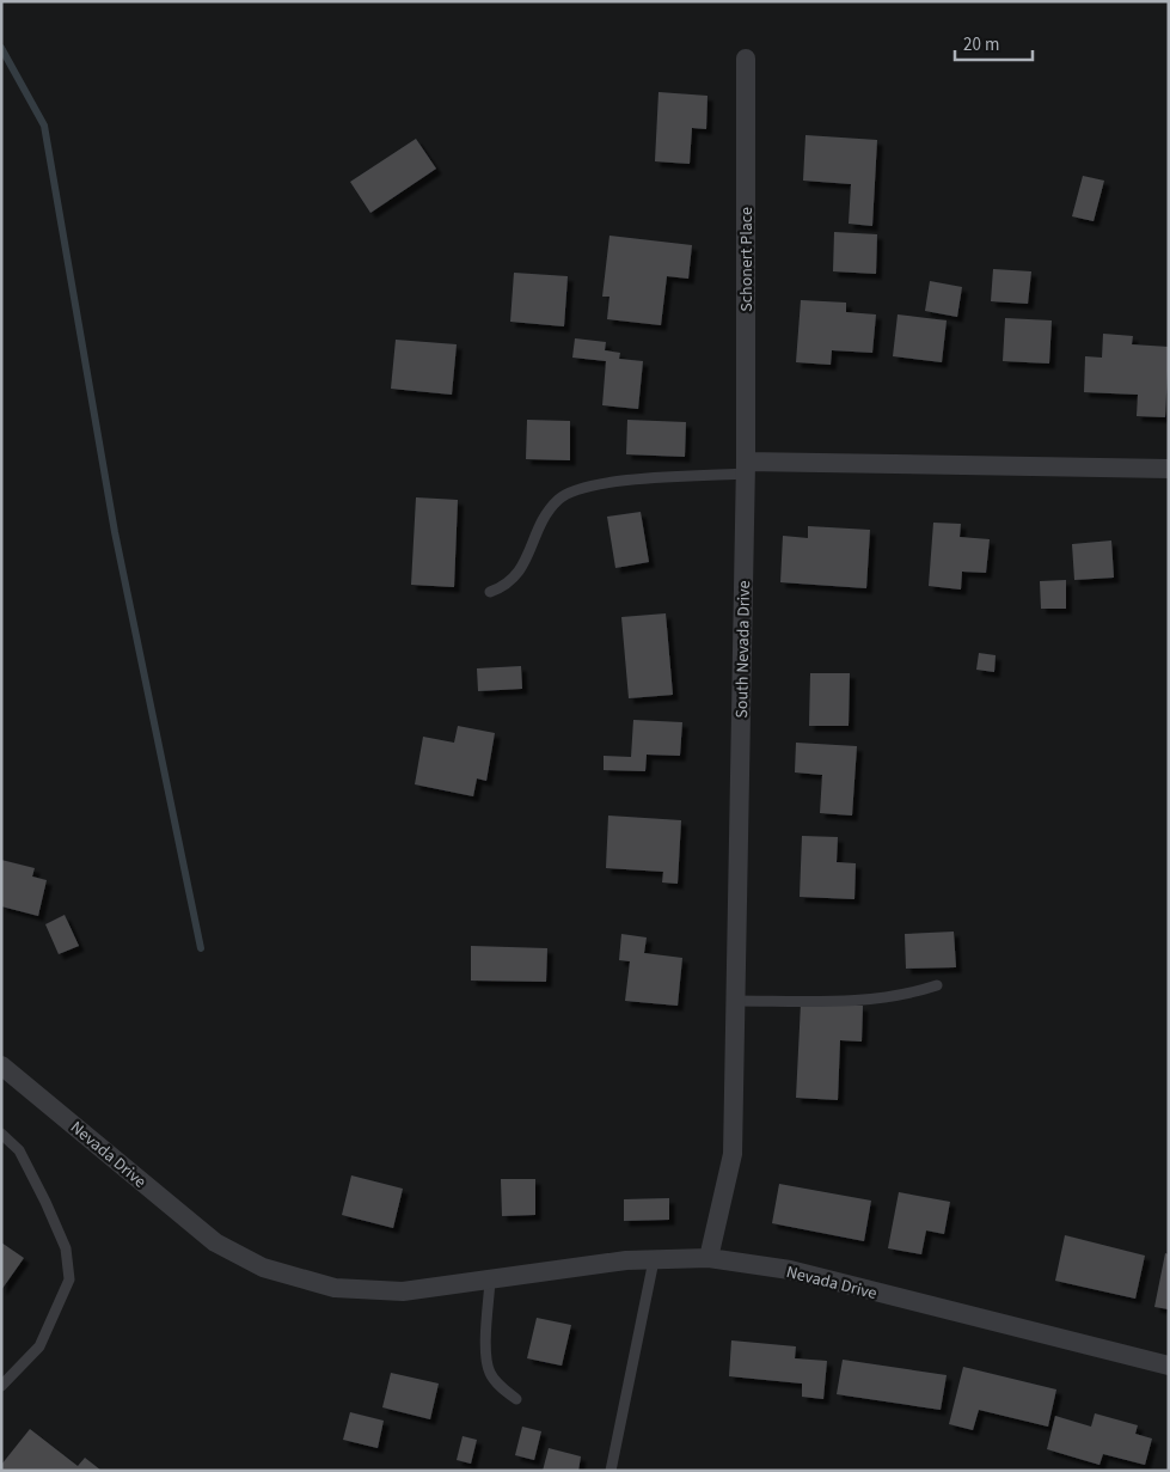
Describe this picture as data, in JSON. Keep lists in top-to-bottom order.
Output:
{
  "streets": {
    "street": ["Schonert Place", "South Nevada Drive", "Nevada Drive"]
  },
  "crossings": [
    ["Schonert Place", "South Nevada Drive"],
    ["South Nevada Drive", "Nevada Drive"]
  ],
  "scale_bar": "20 m"
}
